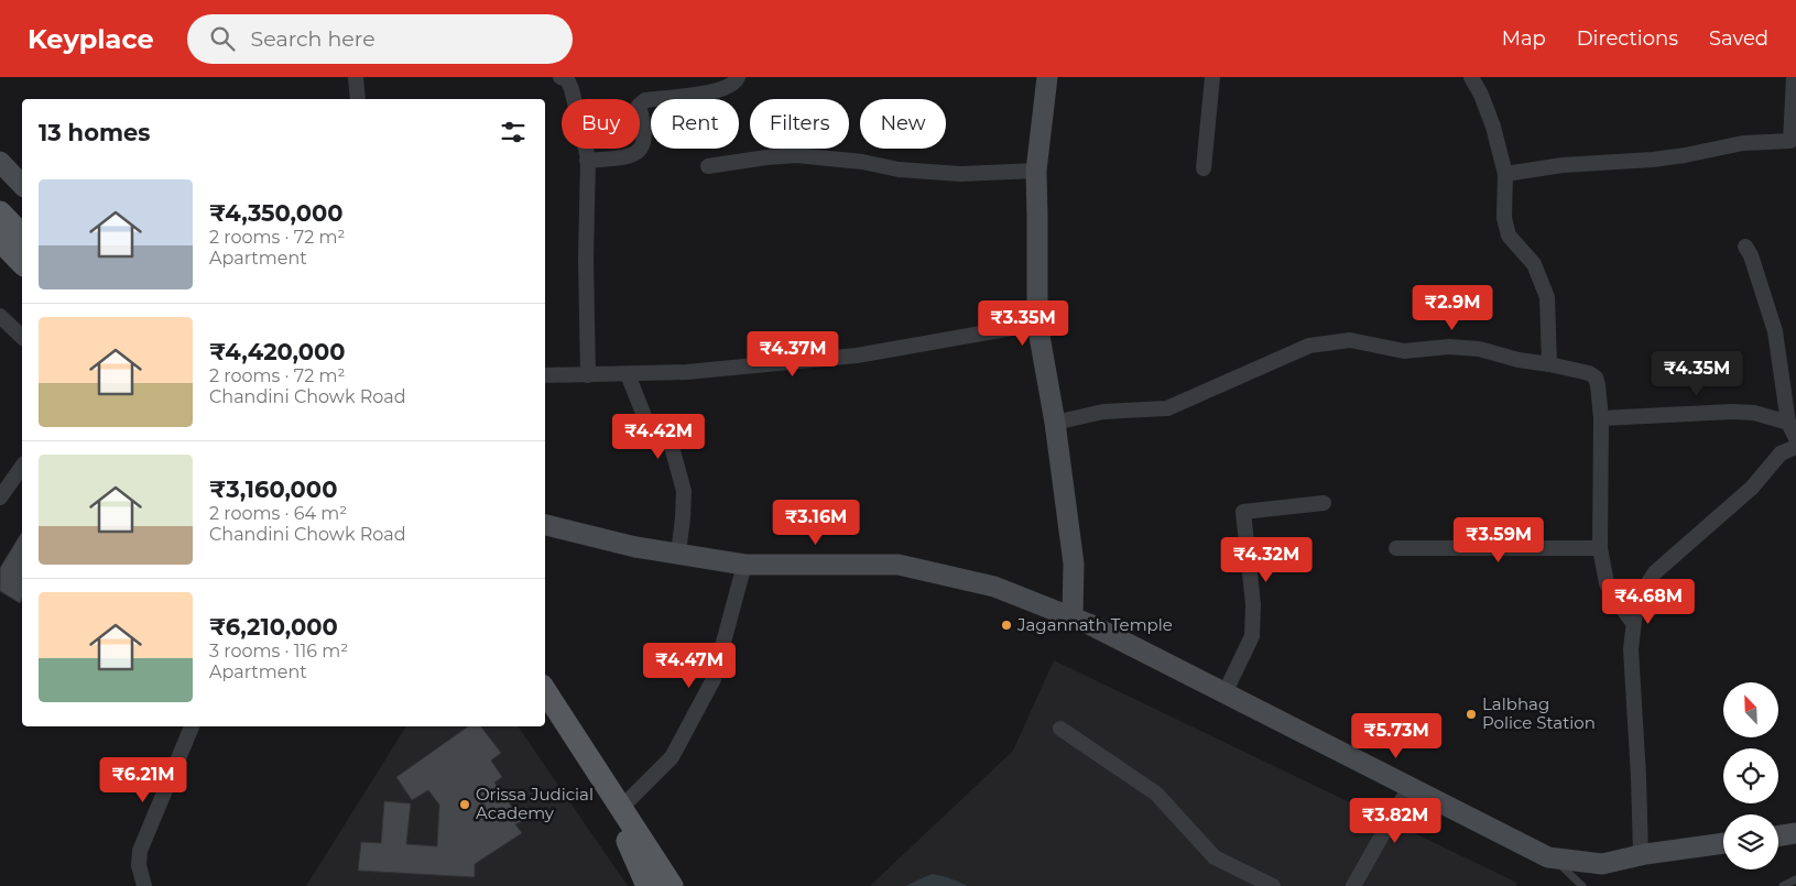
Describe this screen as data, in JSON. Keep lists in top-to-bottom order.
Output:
{
  "places": ["Jagannath Temple", "Lalbhag Police Station", "Orissa Judicial Academy"],
  "north": "top left",
  "page": {
    "header": "Keyplace",
    "search": "Search here",
    "nav": ["Map", "Directions", "Saved"],
    "chip": [
      "Buy",
      "Rent",
      "Filters",
      "New"
    ],
    "heading": "13 homes",
    "list": [
      {
        "name": "₹4,350,000",
        "note": "2 rooms · 72 m² · Apartment"
      },
      {
        "name": "₹4,420,000",
        "note": "2 rooms · 72 m² · Chandini Chowk Road"
      },
      {
        "name": "₹3,160,000",
        "note": "2 rooms · 64 m² · Chandini Chowk Road"
      },
      {
        "name": "₹6,210,000",
        "note": "3 rooms · 116 m² · Apartment"
      }
    ],
    "price": [
      "₹2.9M",
      "₹3.35M",
      "₹4.37M",
      "₹4.35M",
      "₹4.42M",
      "₹3.16M",
      "₹3.59M",
      "₹4.32M",
      "₹4.68M",
      "₹4.47M",
      "₹5.73M",
      "₹6.21M",
      "₹3.82M"
    ]
  }
}
